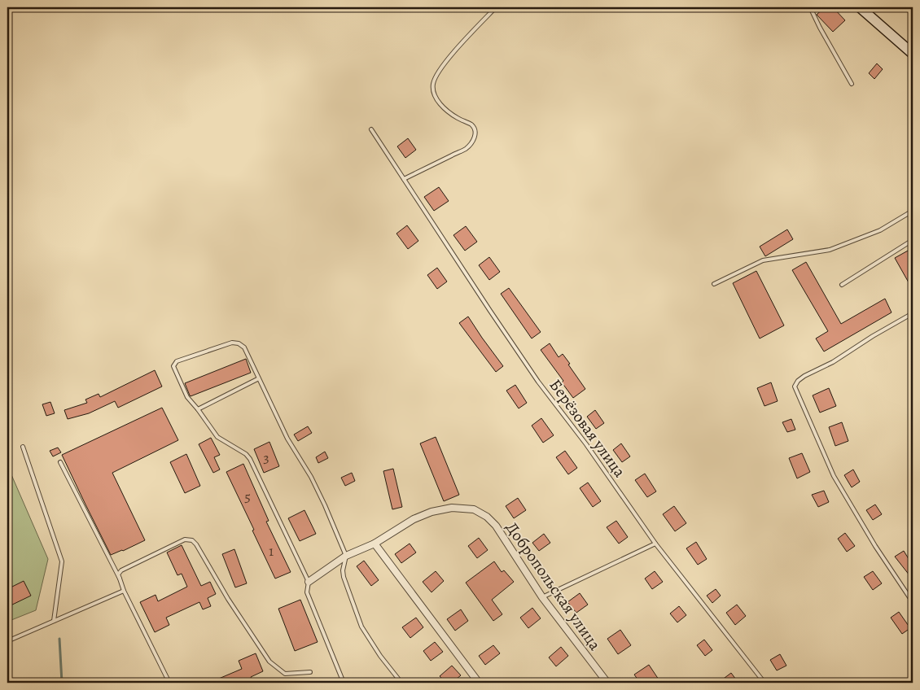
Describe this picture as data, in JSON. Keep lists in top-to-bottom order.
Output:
{
  "streets": {
    "street": ["Добропольская улица"],
    "lane": ["Берёзовая улица"]
  },
  "house_numbers": ["3", "5", "1"]
}
